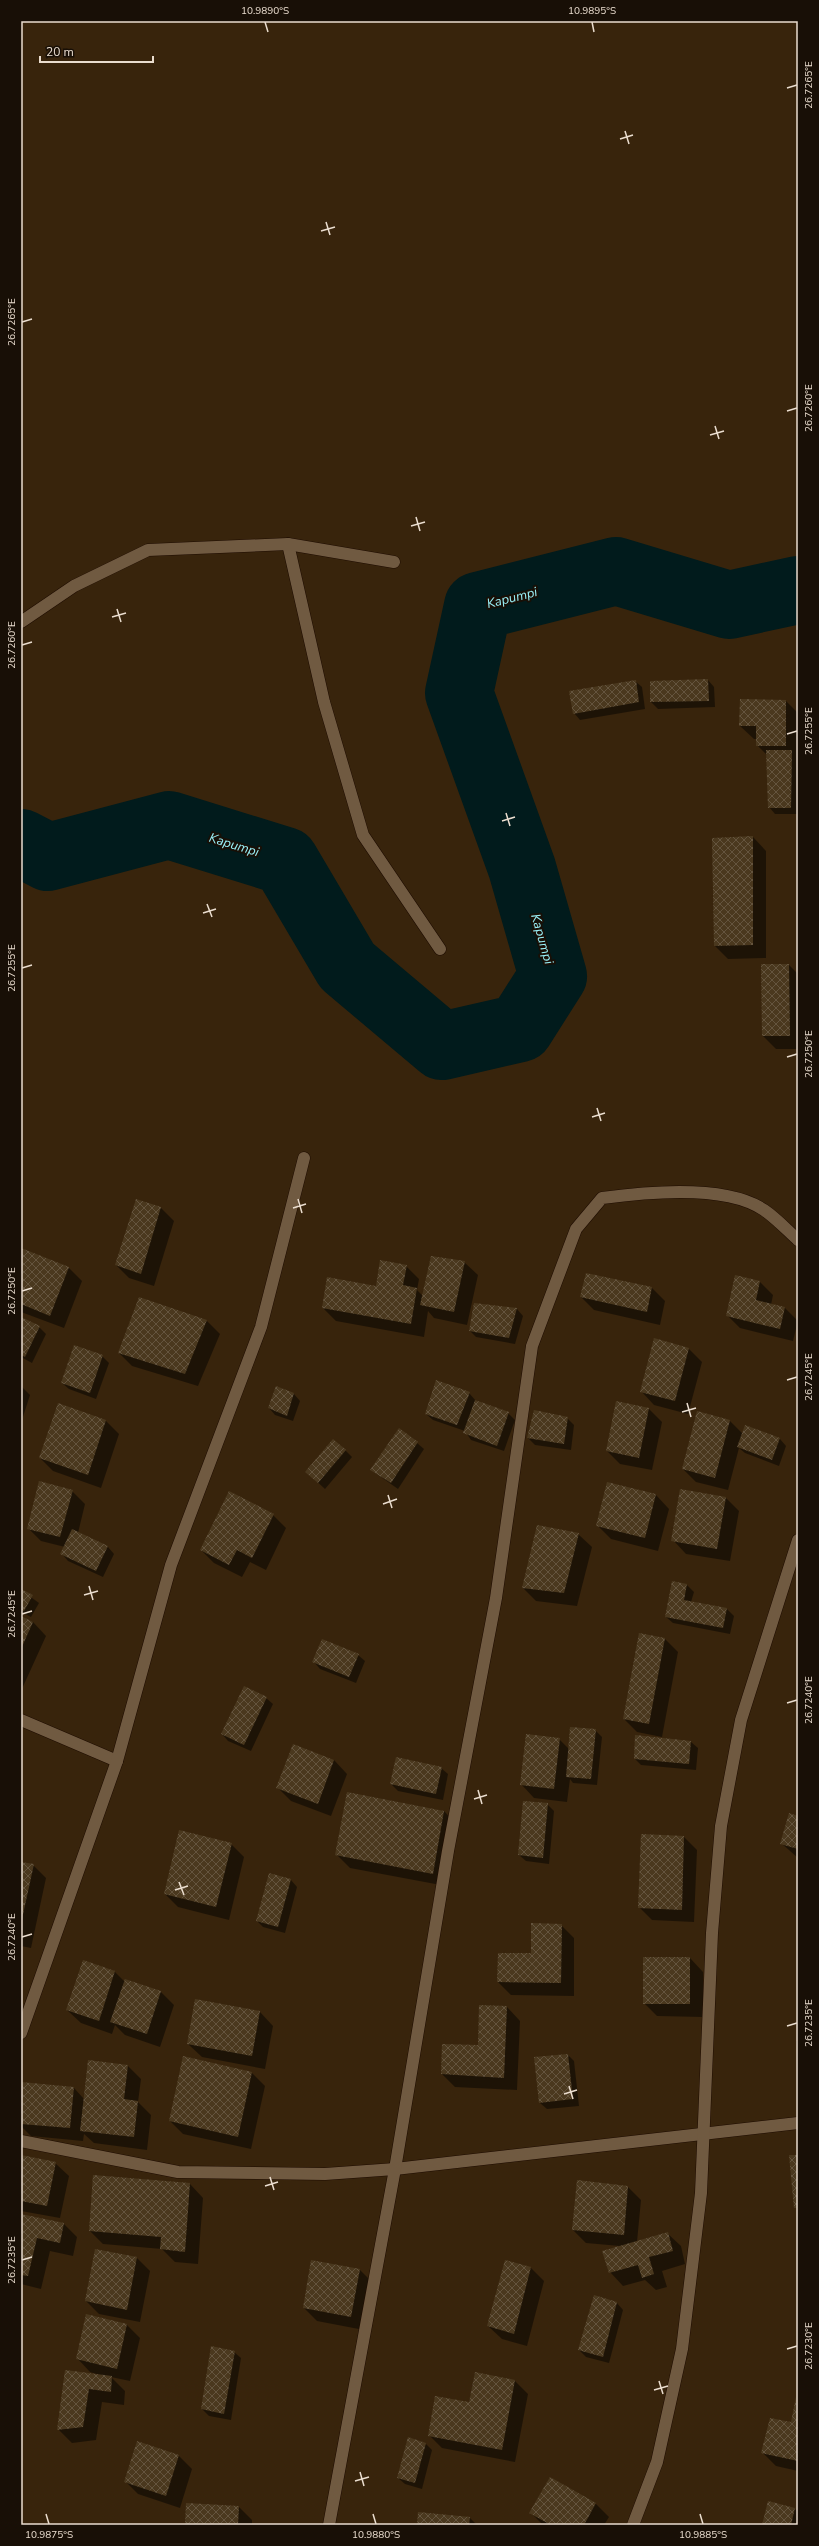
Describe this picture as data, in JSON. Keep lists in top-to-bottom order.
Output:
{
  "water": ["Kapumpi"],
  "scale_bar": "20 m",
  "coordinates": [
    "10.9890°S",
    "10.9895°S",
    "26.7265°E",
    "26.7260°E",
    "26.7255°E",
    "26.7250°E",
    "26.7245°E",
    "26.7240°E",
    "26.7235°E",
    "26.7230°E",
    "10.9875°S",
    "10.9880°S",
    "10.9885°S"
  ]
}
